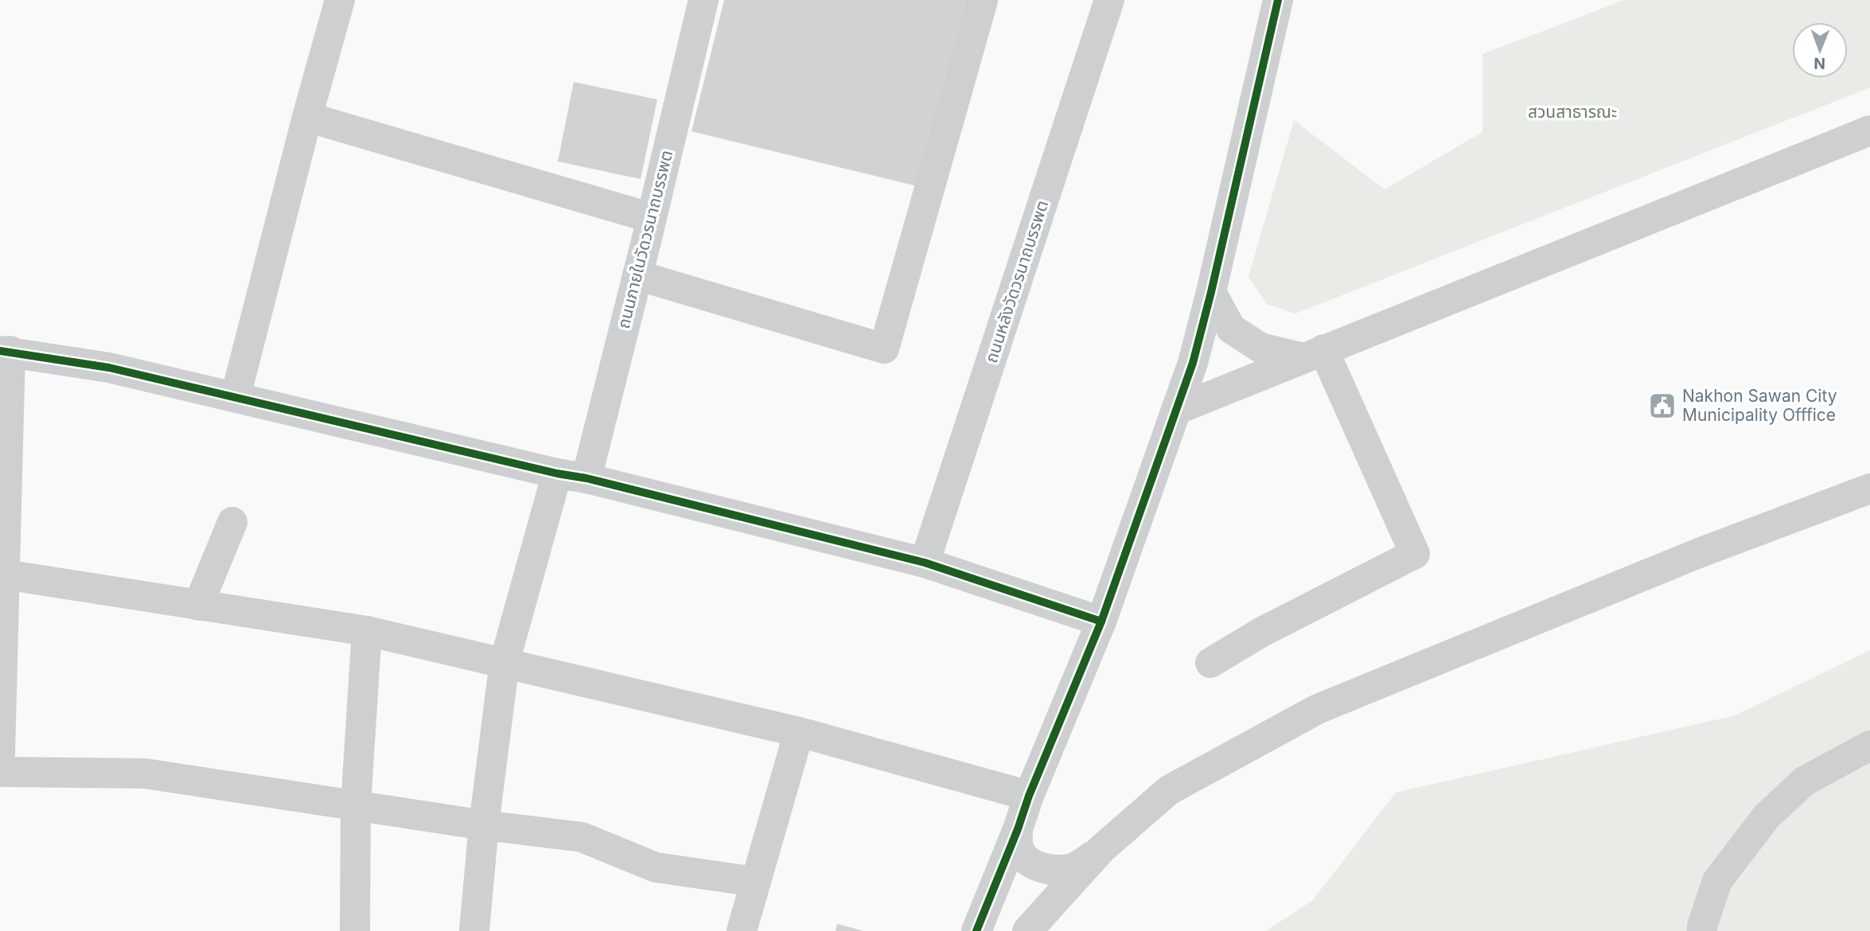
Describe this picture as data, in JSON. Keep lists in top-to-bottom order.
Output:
{
  "streets": {
    "street": ["ถนนภายในวัดวรนาถบรรพต", "ถนนหลังวัดวรนาถบรรพต"]
  },
  "parks": ["สวนสาธารณะ"],
  "places": {
    "public building": ["Nakhon Sawan City Municipality Offfice"]
  },
  "north": "bottom"
}
